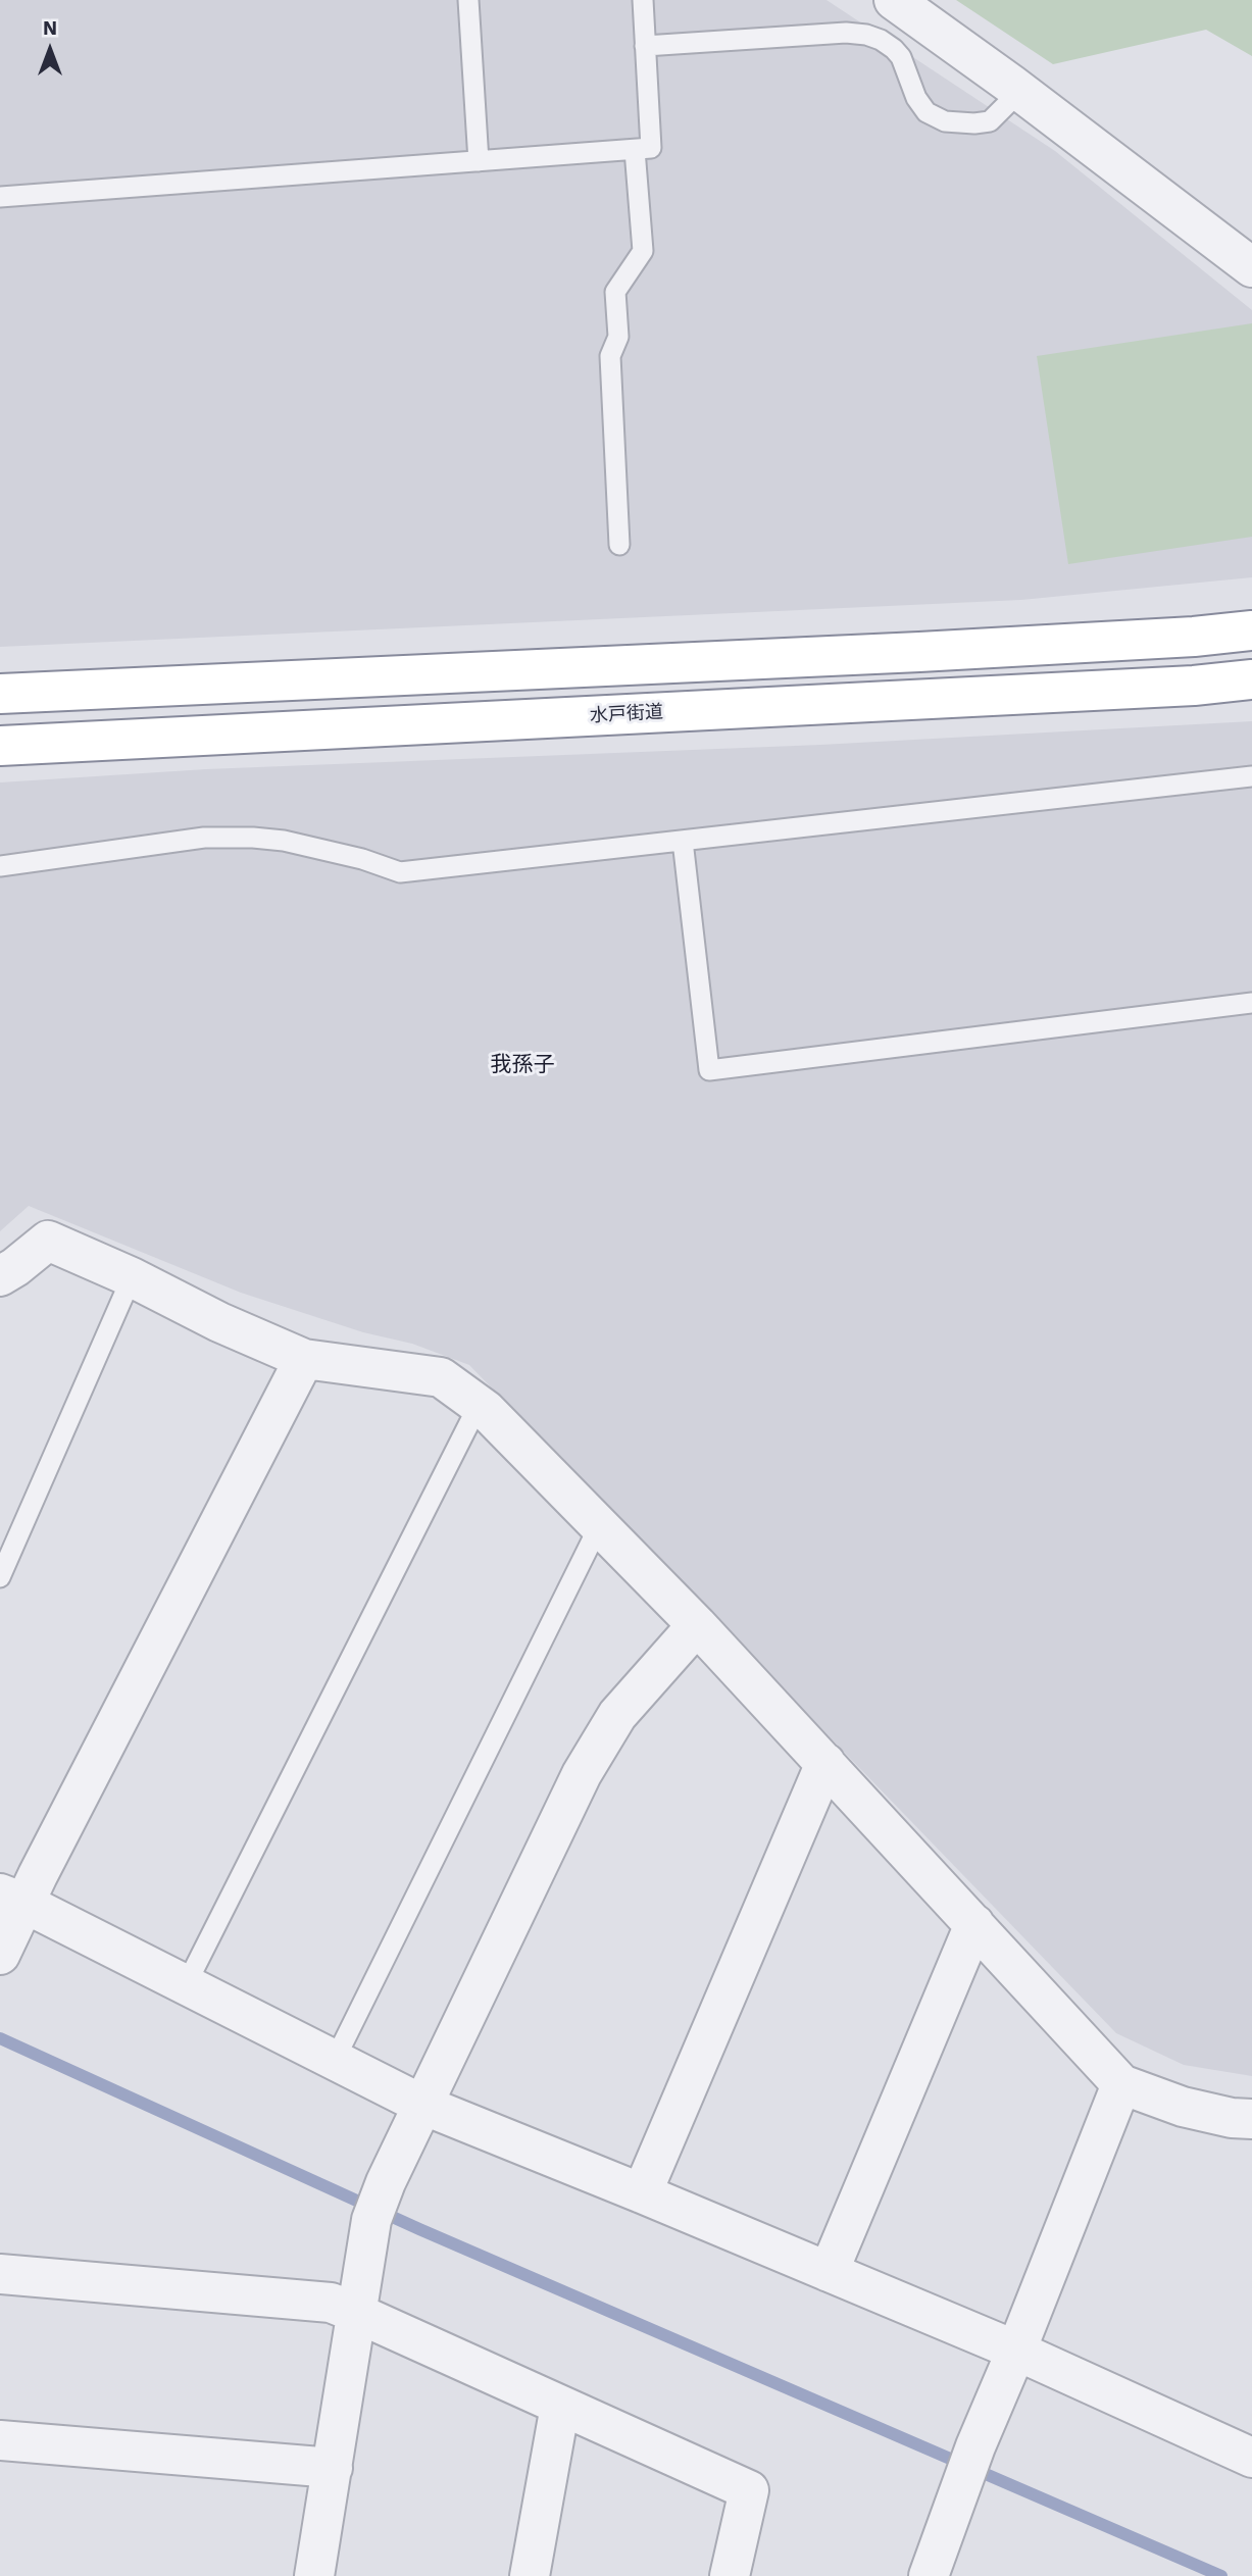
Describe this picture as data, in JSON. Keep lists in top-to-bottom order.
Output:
{
  "streets": {
    "highway": ["水戸街道"]
  },
  "districts": ["我孫子"],
  "north": "top"
}
